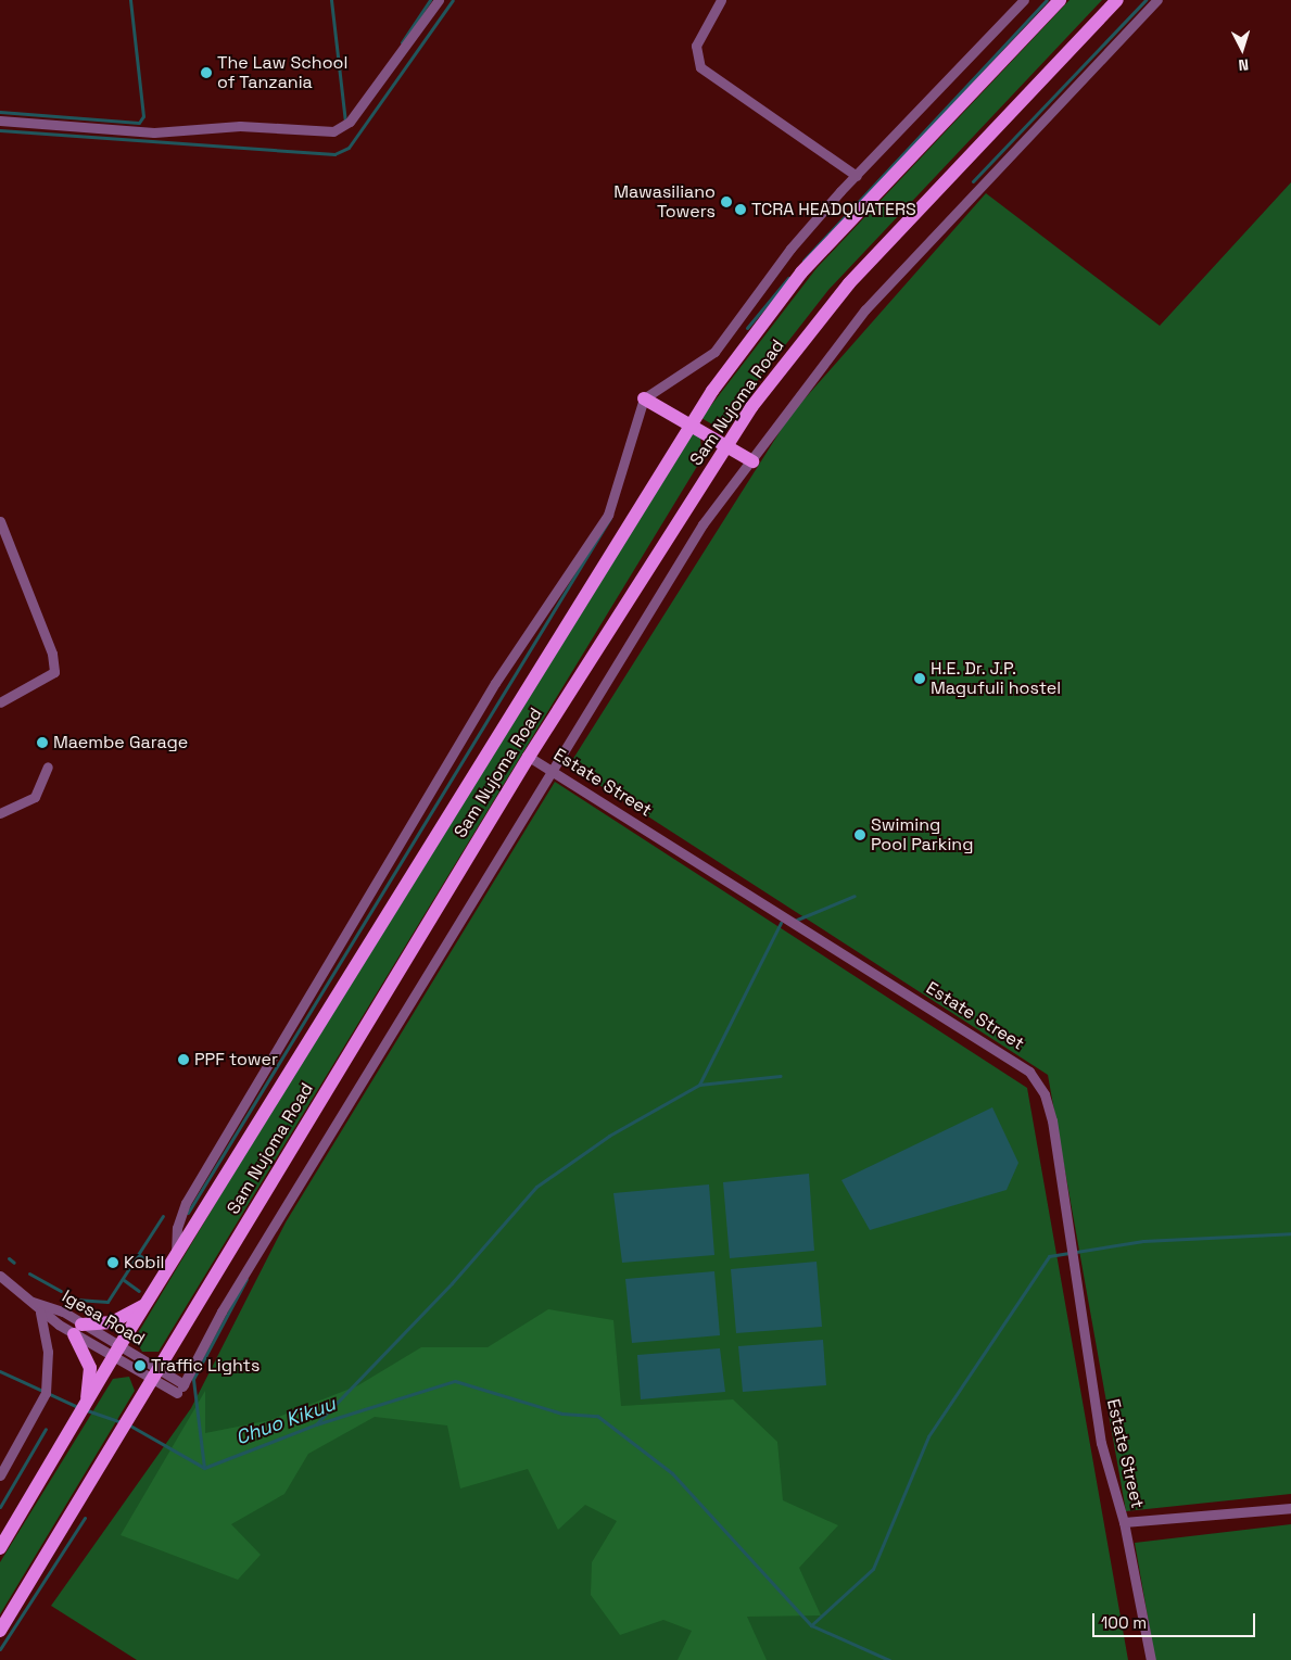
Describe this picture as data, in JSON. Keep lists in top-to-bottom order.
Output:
{
  "streets": {
    "main road": ["Sam Nujoma Road"],
    "street": ["Estate Street", "Igesa Road"]
  },
  "crossings": [
    ["Sam Nujoma Road", "Estate Street"],
    ["Sam Nujoma Road", "Igesa Road"]
  ],
  "water": ["Chuo Kikuu"],
  "places": [
    "The Law School of Tanzania",
    "Mawasiliano Towers",
    "TCRA HEADQUATERS",
    "H.E. Dr. J.P. Magufuli hostel",
    "Maembe Garage",
    "Swiming Pool Parking",
    "PPF tower",
    "Kobil",
    "Traffic Lights"
  ],
  "scale_bar": "100 m",
  "north": "bottom"
}
